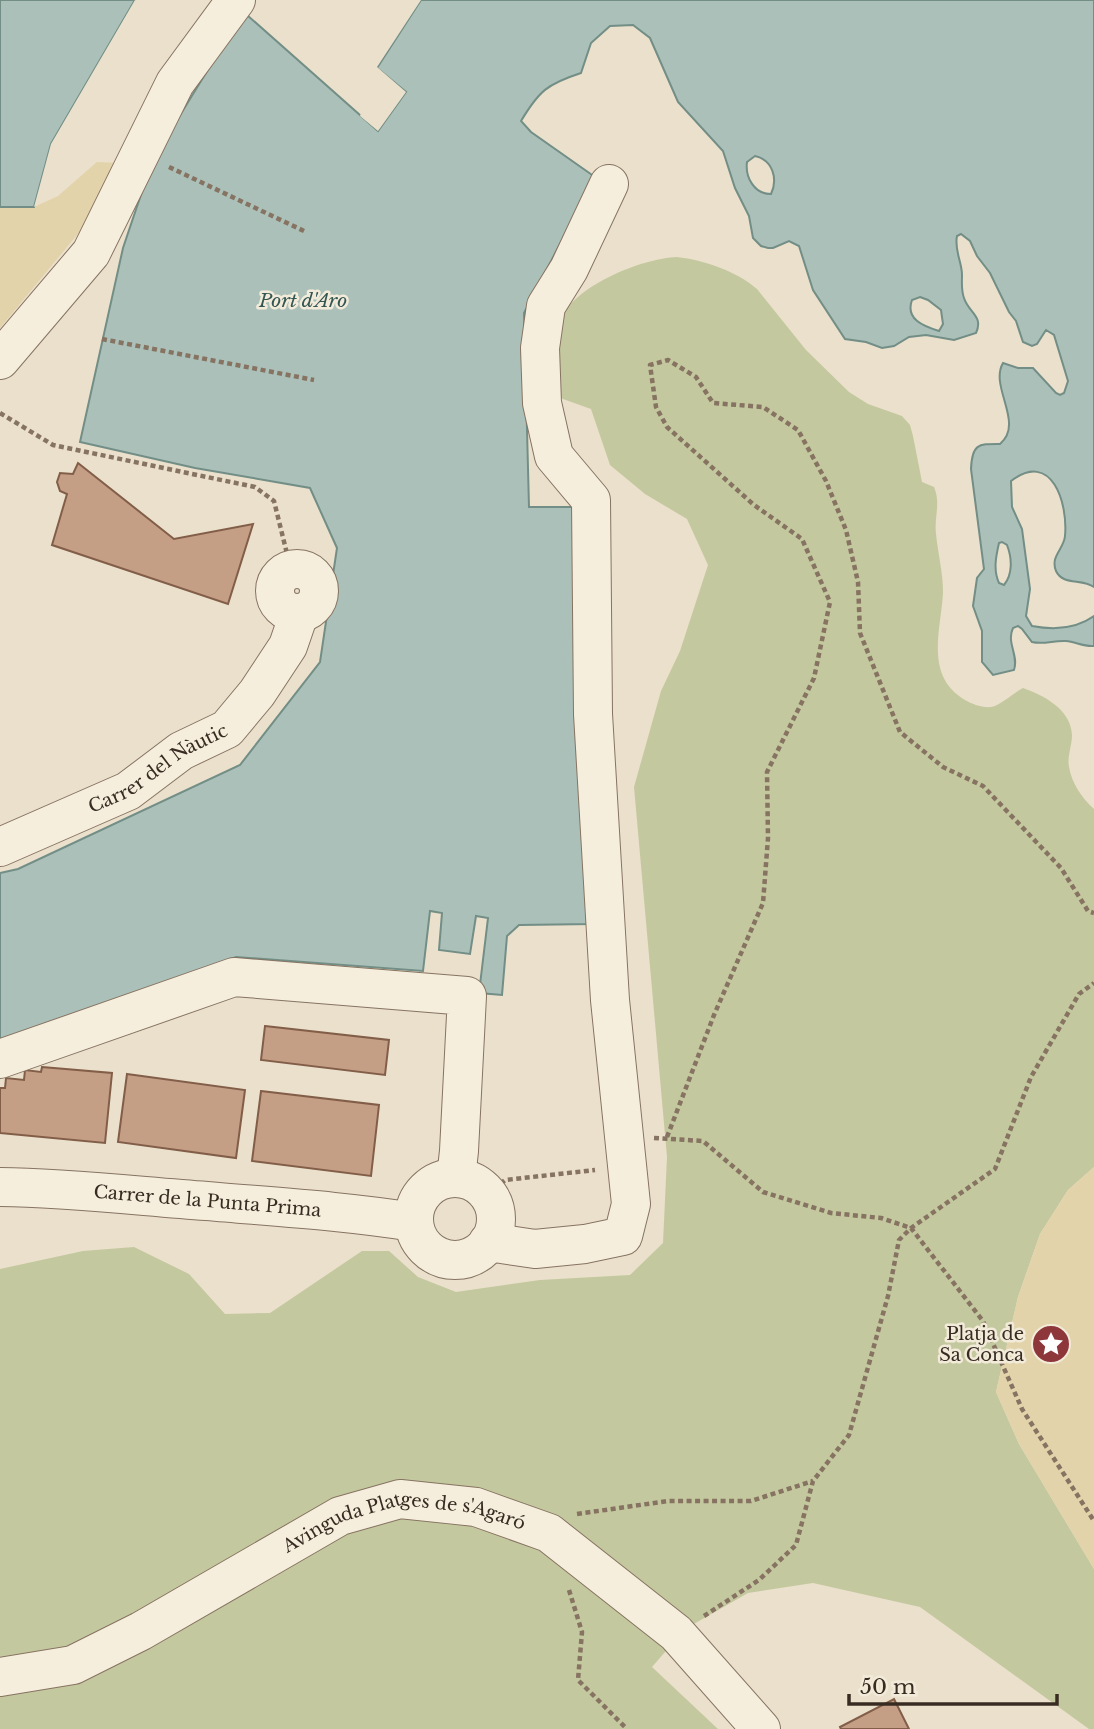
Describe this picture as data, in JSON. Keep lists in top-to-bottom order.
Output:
{
  "streets": {
    "street": ["Carrer del Nàutic", "Carrer de la Punta Prima", "Avinguda Platges de s'Agaró"]
  },
  "water": ["Port d'Aro"],
  "places": {
    "place": ["Platja de Sa Conca"]
  },
  "scale_bar": "50 m"
}
